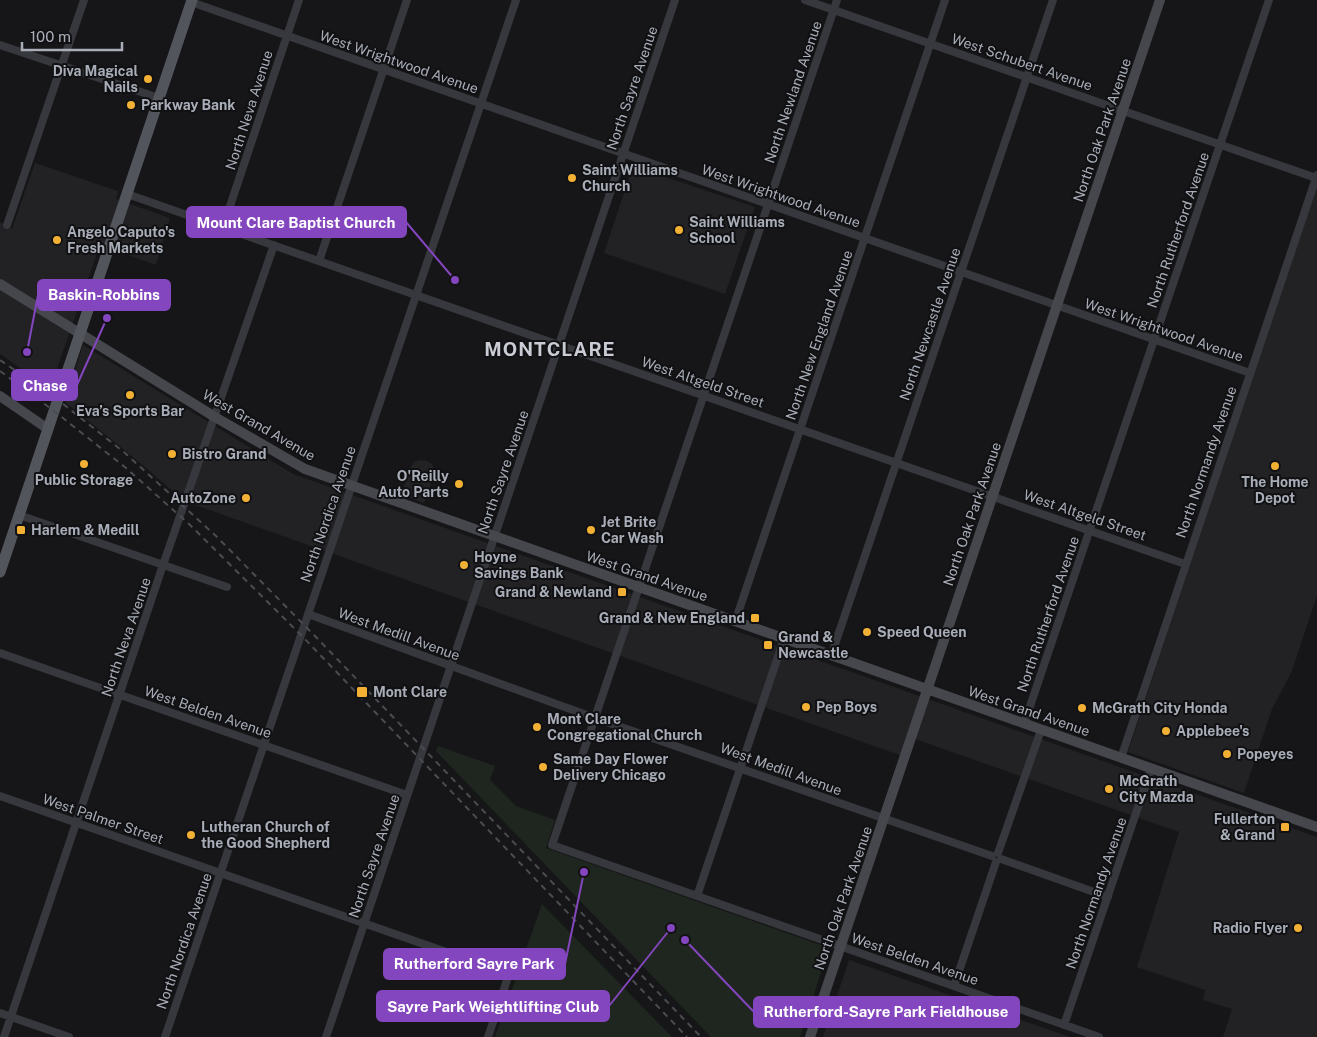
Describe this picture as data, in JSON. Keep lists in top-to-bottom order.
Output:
{
  "streets": {
    "main road": ["North Oak Park Avenue", "West Grand Avenue"],
    "street": [
      "West Wrightwood Avenue",
      "West Schubert Avenue",
      "North Sayre Avenue",
      "North Newland Avenue",
      "North Neva Avenue",
      "North Rutherford Avenue",
      "North Newcastle Avenue",
      "North New England Avenue",
      "West Altgeld Street",
      "North Normandy Avenue",
      "North Nordica Avenue",
      "West Medill Avenue",
      "West Belden Avenue",
      "West Palmer Street"
    ]
  },
  "crossings": [
    ["West Wrightwood Avenue", "North Sayre Avenue"],
    ["West Wrightwood Avenue", "North Newland Avenue"],
    ["West Wrightwood Avenue", "North Neva Avenue"],
    ["West Wrightwood Avenue", "North Oak Park Avenue"],
    ["West Wrightwood Avenue", "North Rutherford Avenue"],
    ["West Wrightwood Avenue", "North Newcastle Avenue"],
    ["West Wrightwood Avenue", "North New England Avenue"],
    ["West Wrightwood Avenue", "North Normandy Avenue"],
    ["West Wrightwood Avenue", "North Nordica Avenue"],
    ["West Schubert Avenue", "North Newland Avenue"],
    ["West Schubert Avenue", "North Oak Park Avenue"],
    ["West Schubert Avenue", "North Rutherford Avenue"],
    ["West Schubert Avenue", "North Newcastle Avenue"],
    ["West Schubert Avenue", "North New England Avenue"],
    ["West Schubert Avenue", "North Normandy Avenue"],
    ["North Sayre Avenue", "West Altgeld Street"],
    ["North Sayre Avenue", "West Grand Avenue"],
    ["North Sayre Avenue", "West Medill Avenue"],
    ["North Sayre Avenue", "West Belden Avenue"],
    ["North Sayre Avenue", "West Palmer Street"],
    ["North Newland Avenue", "West Altgeld Street"],
    ["North Newland Avenue", "West Grand Avenue"],
    ["North Newland Avenue", "West Medill Avenue"],
    ["North Newland Avenue", "West Belden Avenue"],
    ["North Neva Avenue", "West Altgeld Street"],
    ["North Neva Avenue", "West Grand Avenue"],
    ["North Neva Avenue", "West Belden Avenue"],
    ["North Neva Avenue", "West Palmer Street"],
    ["North Oak Park Avenue", "West Altgeld Street"],
    ["North Oak Park Avenue", "West Grand Avenue"],
    ["North Oak Park Avenue", "West Medill Avenue"],
    ["North Oak Park Avenue", "West Belden Avenue"],
    ["North Rutherford Avenue", "West Altgeld Street"],
    ["North Rutherford Avenue", "West Grand Avenue"],
    ["North Newcastle Avenue", "West Altgeld Street"],
    ["North Newcastle Avenue", "West Grand Avenue"],
    ["North New England Avenue", "West Altgeld Street"],
    ["North New England Avenue", "West Grand Avenue"],
    ["West Altgeld Street", "North Normandy Avenue"],
    ["West Altgeld Street", "North Nordica Avenue"],
    ["West Grand Avenue", "North Normandy Avenue"],
    ["West Grand Avenue", "North Nordica Avenue"],
    ["North Normandy Avenue", "West Medill Avenue"],
    ["North Normandy Avenue", "West Belden Avenue"],
    ["North Nordica Avenue", "West Medill Avenue"],
    ["North Nordica Avenue", "West Belden Avenue"],
    ["North Nordica Avenue", "West Palmer Street"]
  ],
  "districts": ["MONTCLARE"],
  "places": {
    "other": [
      "Diva Magical Nails",
      "Parkway Bank",
      "Saint Williams Church",
      "Saint Williams School",
      "Angelo Caputo's Fresh Markets",
      "Mount Clare Baptist Church",
      "Chase",
      "Baskin-Robbins",
      "Eva’s Sports Bar",
      "Bistro Grand",
      "Public Storage",
      "The Home Depot",
      "O'Reilly Auto Parts",
      "AutoZone",
      "Jet Brite Car Wash",
      "Hoyne Savings Bank",
      "Speed Queen",
      "Pep Boys",
      "McGrath City Honda",
      "Mont Clare Congregational Church",
      "Applebee's",
      "Popeyes",
      "Same Day Flower Delivery Chicago",
      "McGrath City Mazda",
      "Lutheran Church of the Good Shepherd",
      "Rutherford Sayre Park",
      "Sayre Park Weightlifting Club",
      "Radio Flyer",
      "Rutherford-Sayre Park Fieldhouse"
    ],
    "transit": [
      "Harlem & Medill",
      "Grand & Newland",
      "Grand & New England",
      "Grand & Newcastle",
      "Mont Clare",
      "Fullerton & Grand"
    ]
  },
  "scale_bar": "100 m"
}
